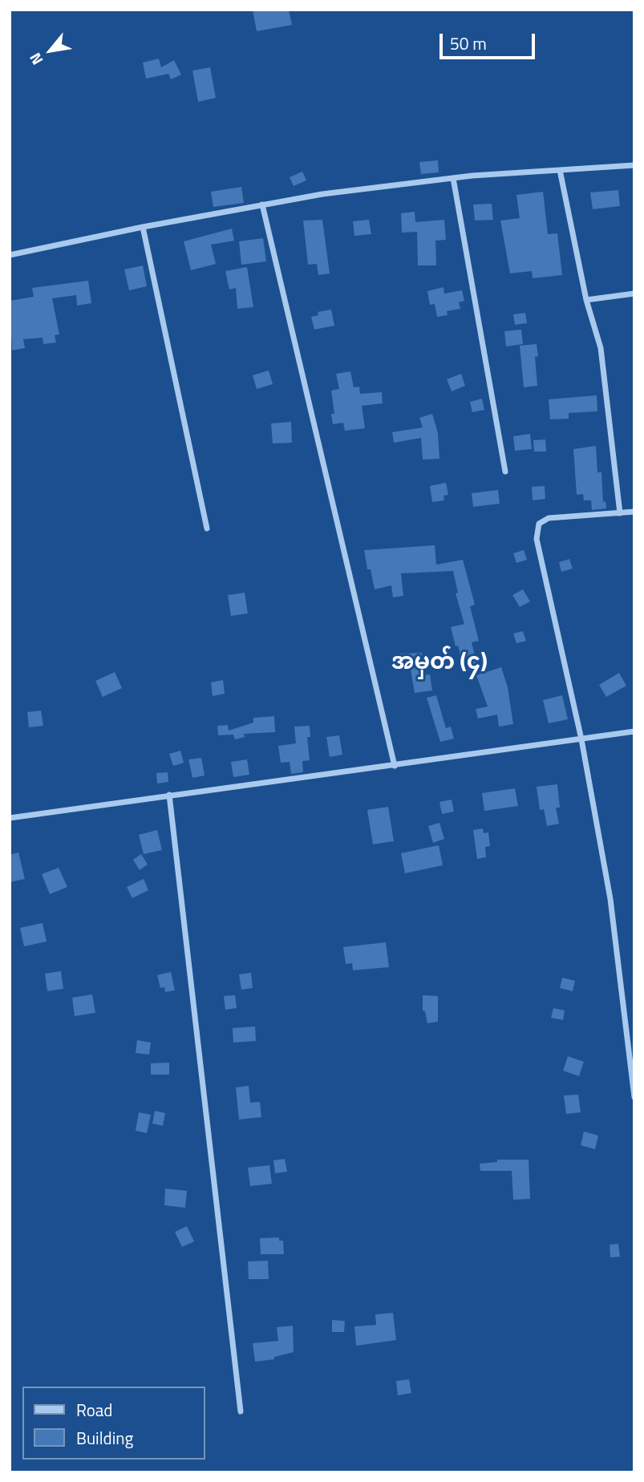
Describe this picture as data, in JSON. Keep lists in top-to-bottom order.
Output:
{
  "districts": ["အမှတ် (၄)"],
  "legend": ["Road", "Building"],
  "scale_bar": "50 m",
  "north": "bottom left"
}
